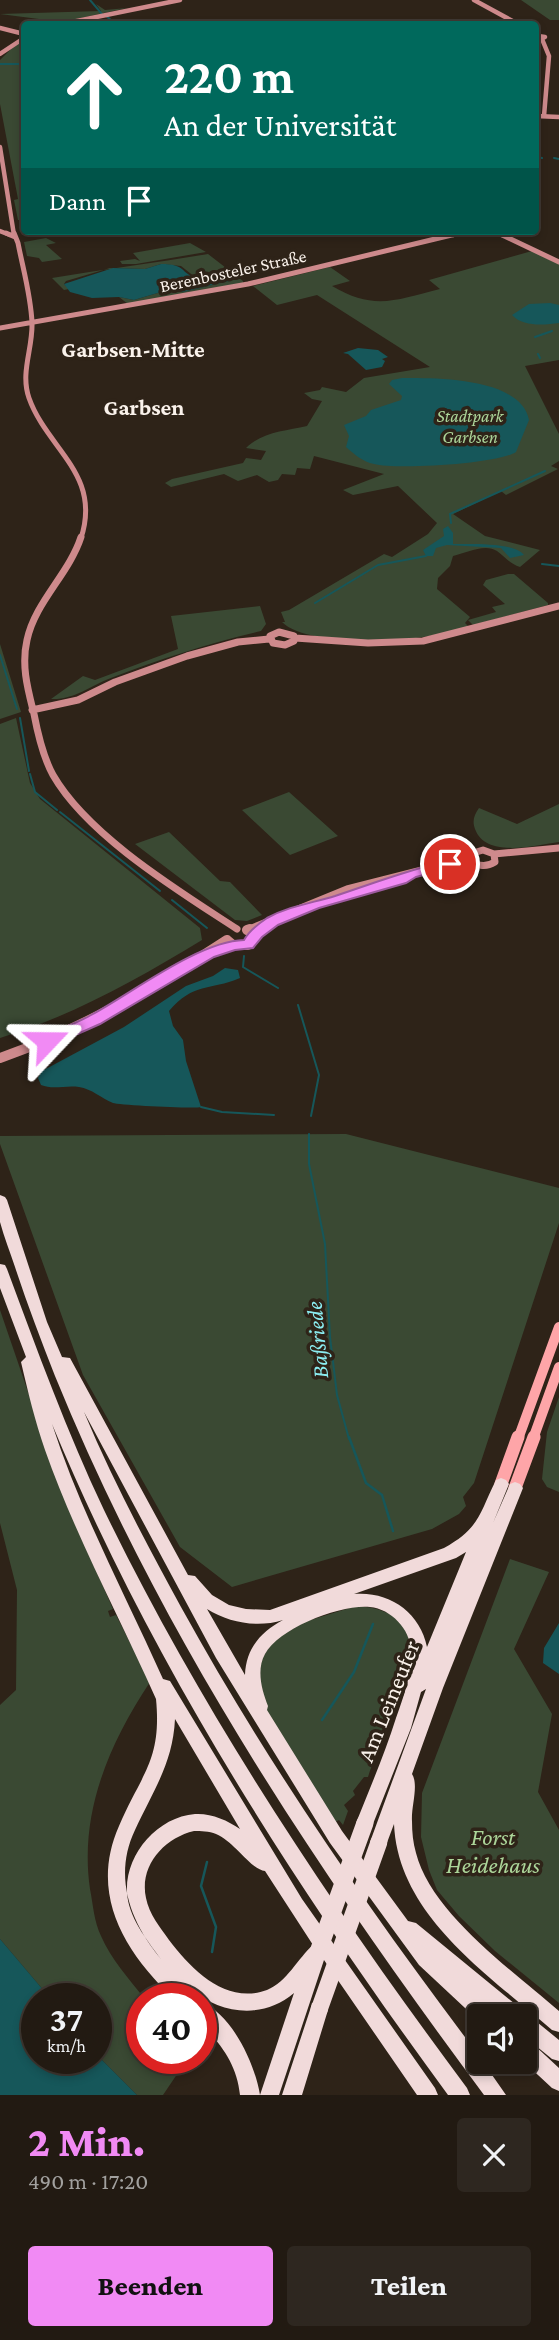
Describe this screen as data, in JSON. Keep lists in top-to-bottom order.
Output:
{
  "streets": {
    "highway": ["Am Leineufer"],
    "street": ["Berenbosteler Straße"]
  },
  "districts": ["Garbsen-Mitte", "Garbsen"],
  "water": ["Baßriede"],
  "parks": ["Stadtpark Garbsen", "Forst Heidehaus"],
  "page": {
    "turn": ["220 m", "An der Universität"],
    "then": "Dann",
    "speed": "37 km/h",
    "limit": "40",
    "heading": ["2 Min.", "490 m · 17:20"],
    "buttons": ["Beenden", "Teilen"]
  }
}
